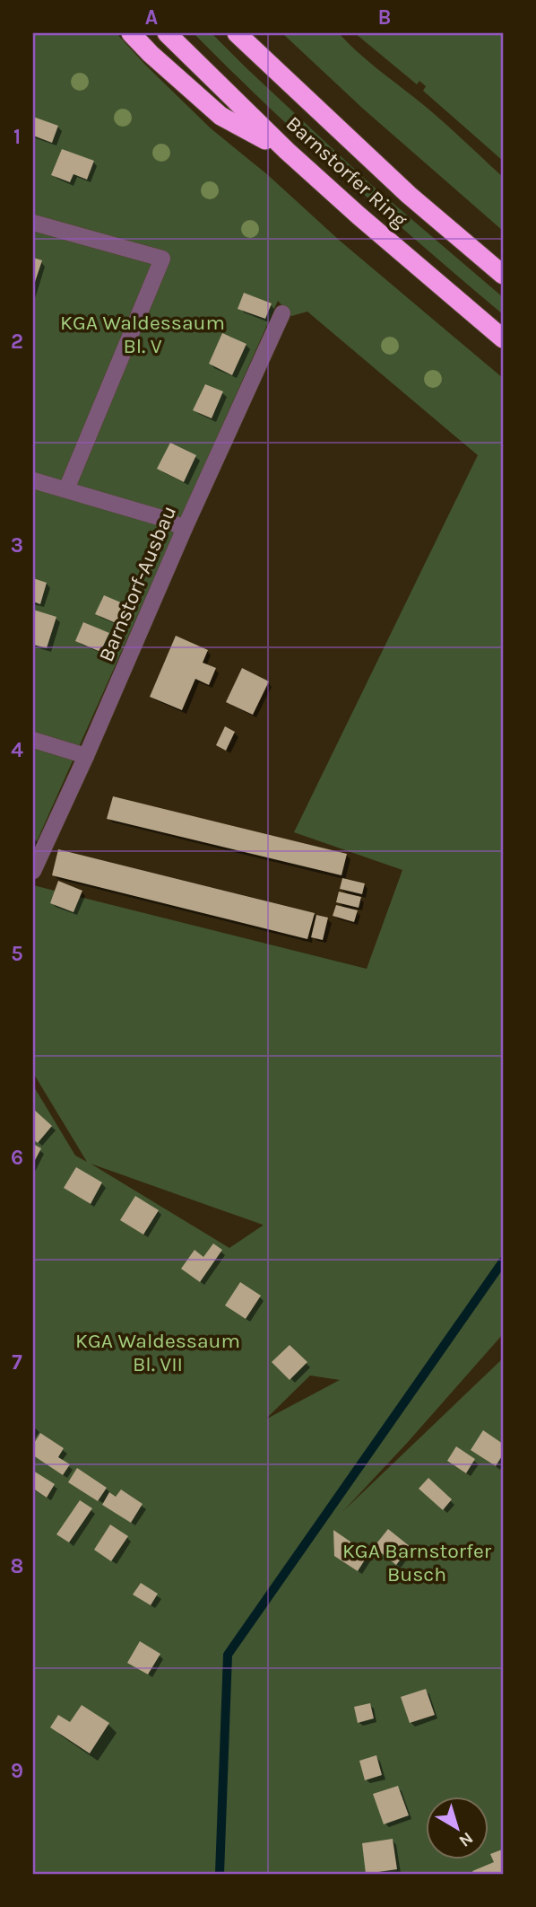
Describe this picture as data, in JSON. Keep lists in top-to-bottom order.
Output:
{
  "streets": {
    "highway": ["Barnstorfer Ring"],
    "lane": ["Barnstorf-Ausbau"]
  },
  "parks": ["KGA Waldessaum Bl. V", "KGA Waldessaum Bl. VII", "KGA Barnstorfer Busch"],
  "north": "bottom right",
  "grid": {
    "columns": ["A", "B"],
    "rows": [
      "1",
      "2",
      "3",
      "4",
      "5",
      "6",
      "7",
      "8",
      "9"
    ]
  }
}
